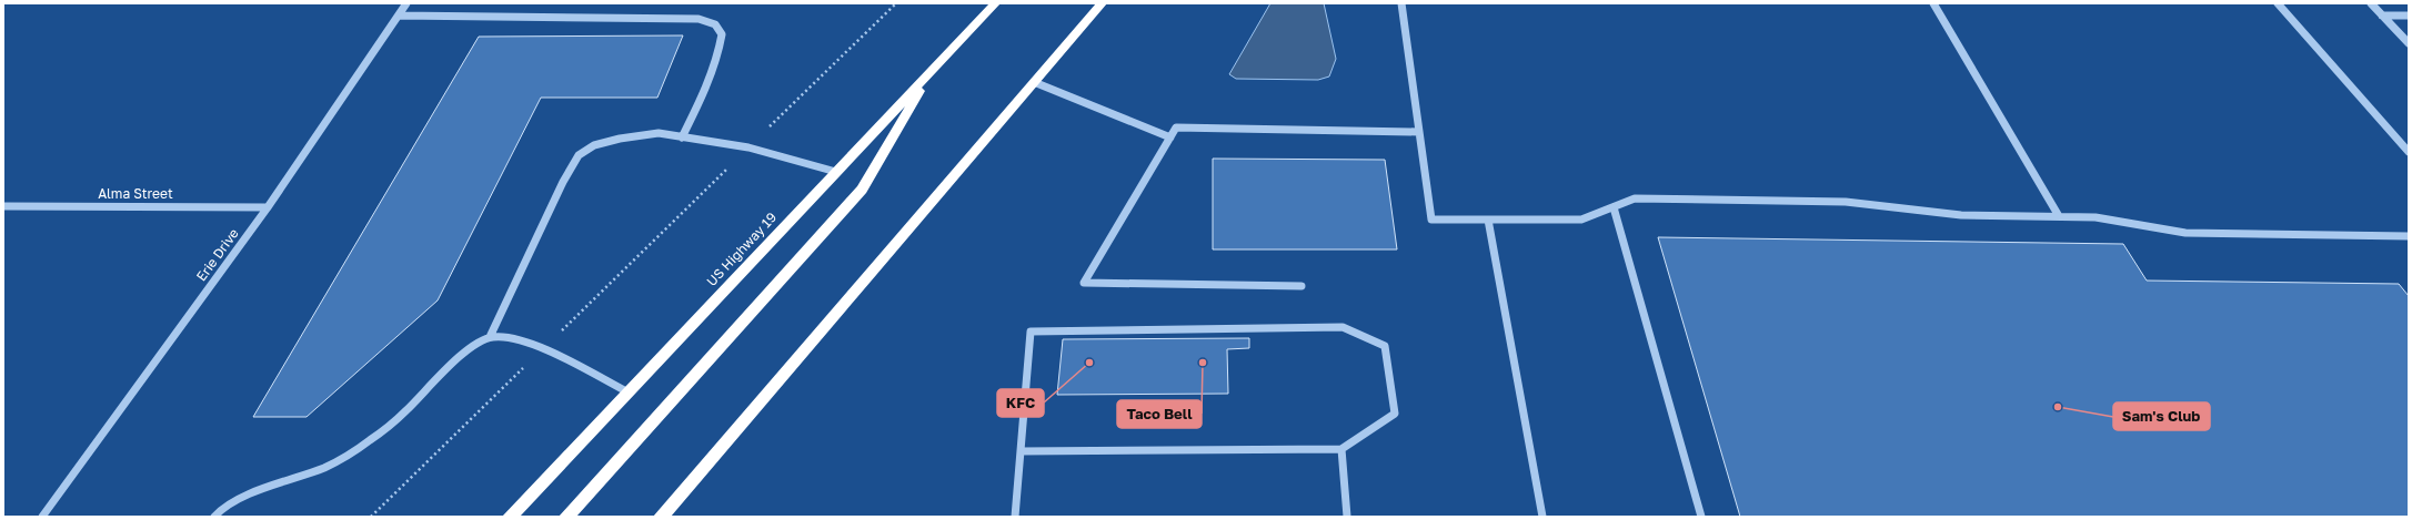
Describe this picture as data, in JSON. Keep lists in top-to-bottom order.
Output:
{
  "streets": {
    "highway": ["US Highway 19"],
    "street": ["Alma Street", "Erie Drive"]
  },
  "crossings": [
    ["Alma Street", "Erie Drive"]
  ],
  "places": ["KFC", "Taco Bell", "Sam's Club"]
}
